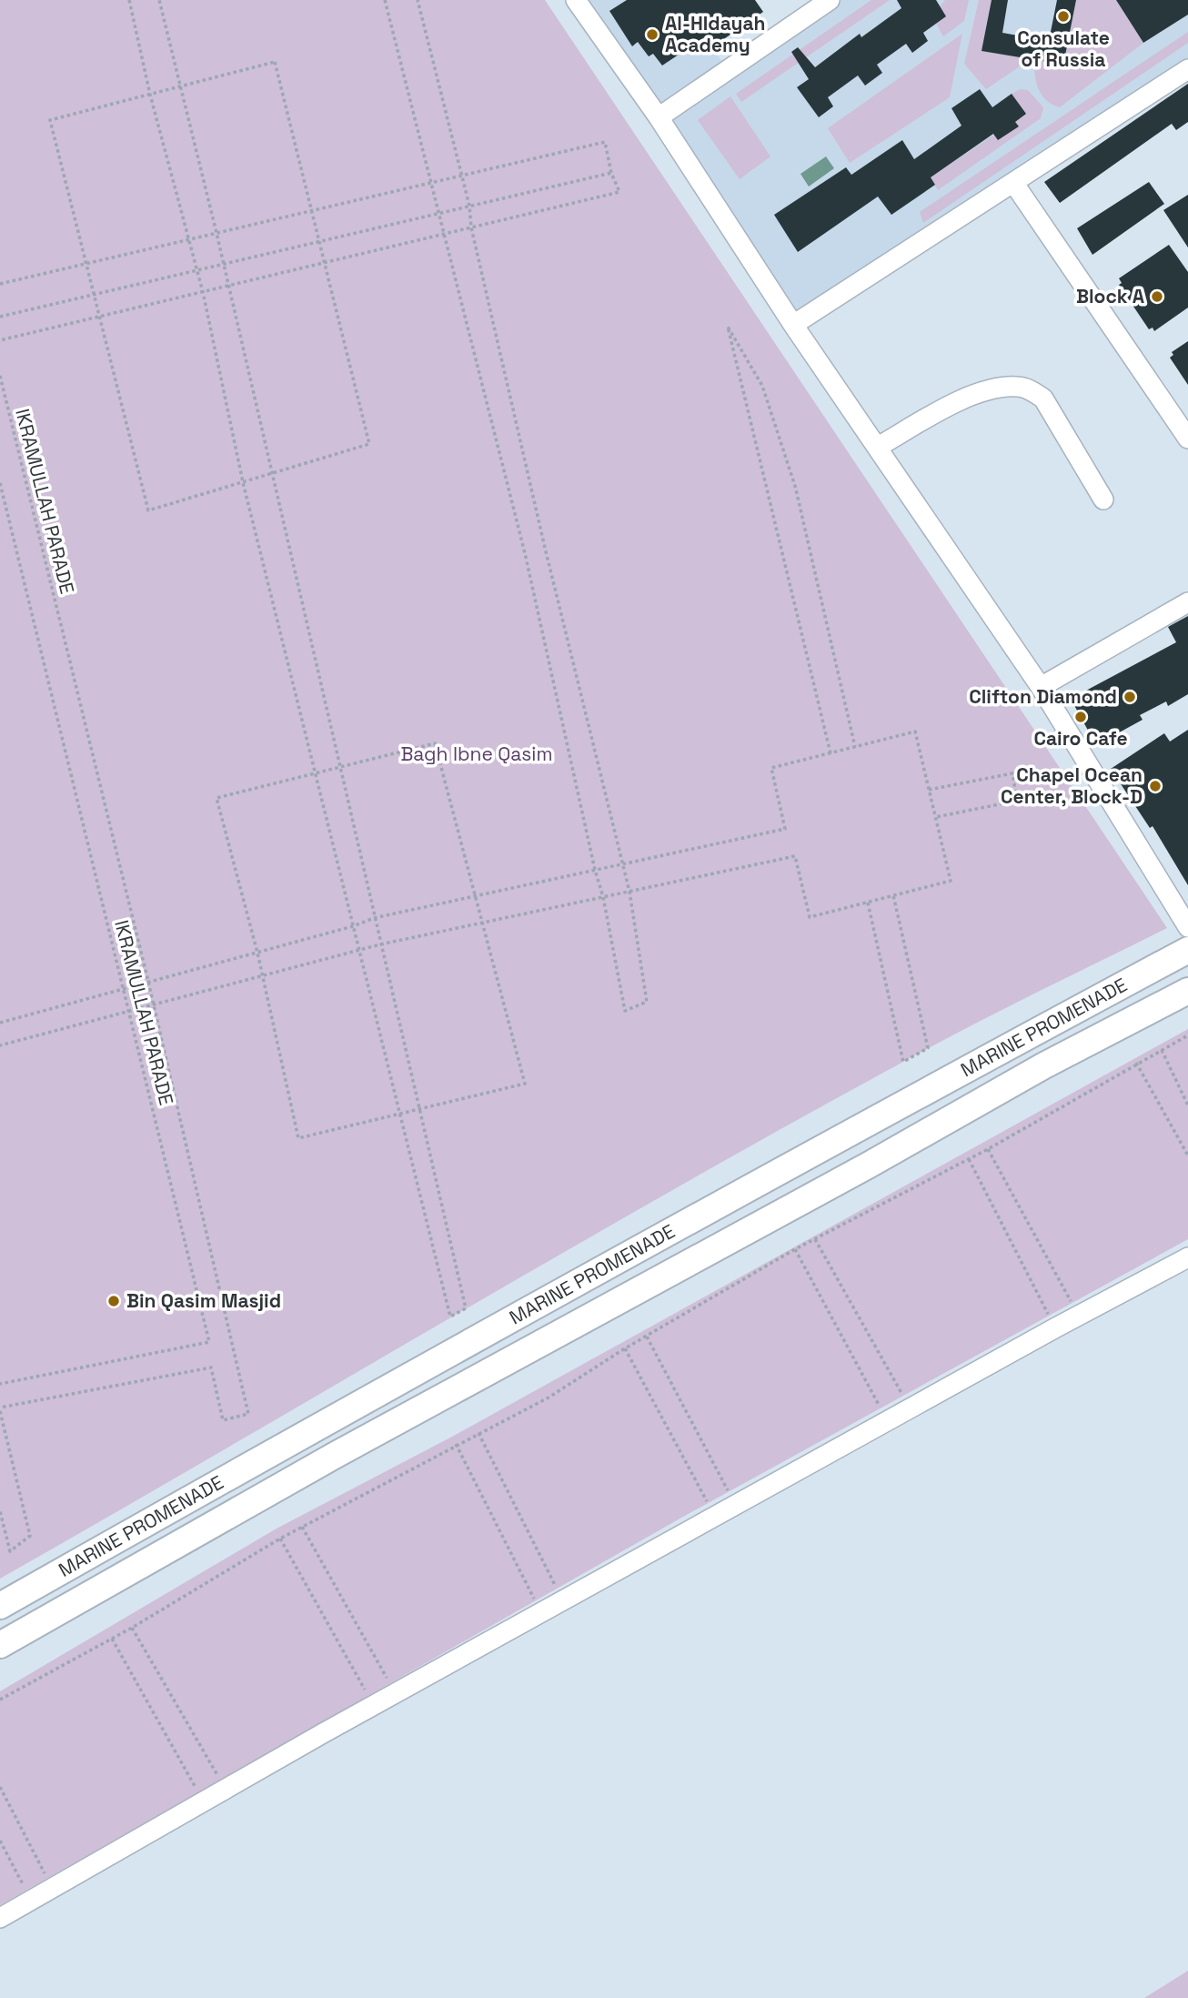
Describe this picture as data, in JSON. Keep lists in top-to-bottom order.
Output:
{
  "streets": {
    "main road": ["MARINE PROMENADE"],
    "path": ["IKRAMULLAH PARADE"]
  },
  "parks": ["Bagh Ibne Qasim"],
  "places": [
    "Consulate of Russia",
    "Al-HIdayah Academy",
    "Block A",
    "Clifton Diamond",
    "Cairo Cafe",
    "Chapel Ocean Center, Block-D",
    "Bin Qasim Masjid"
  ]
}
